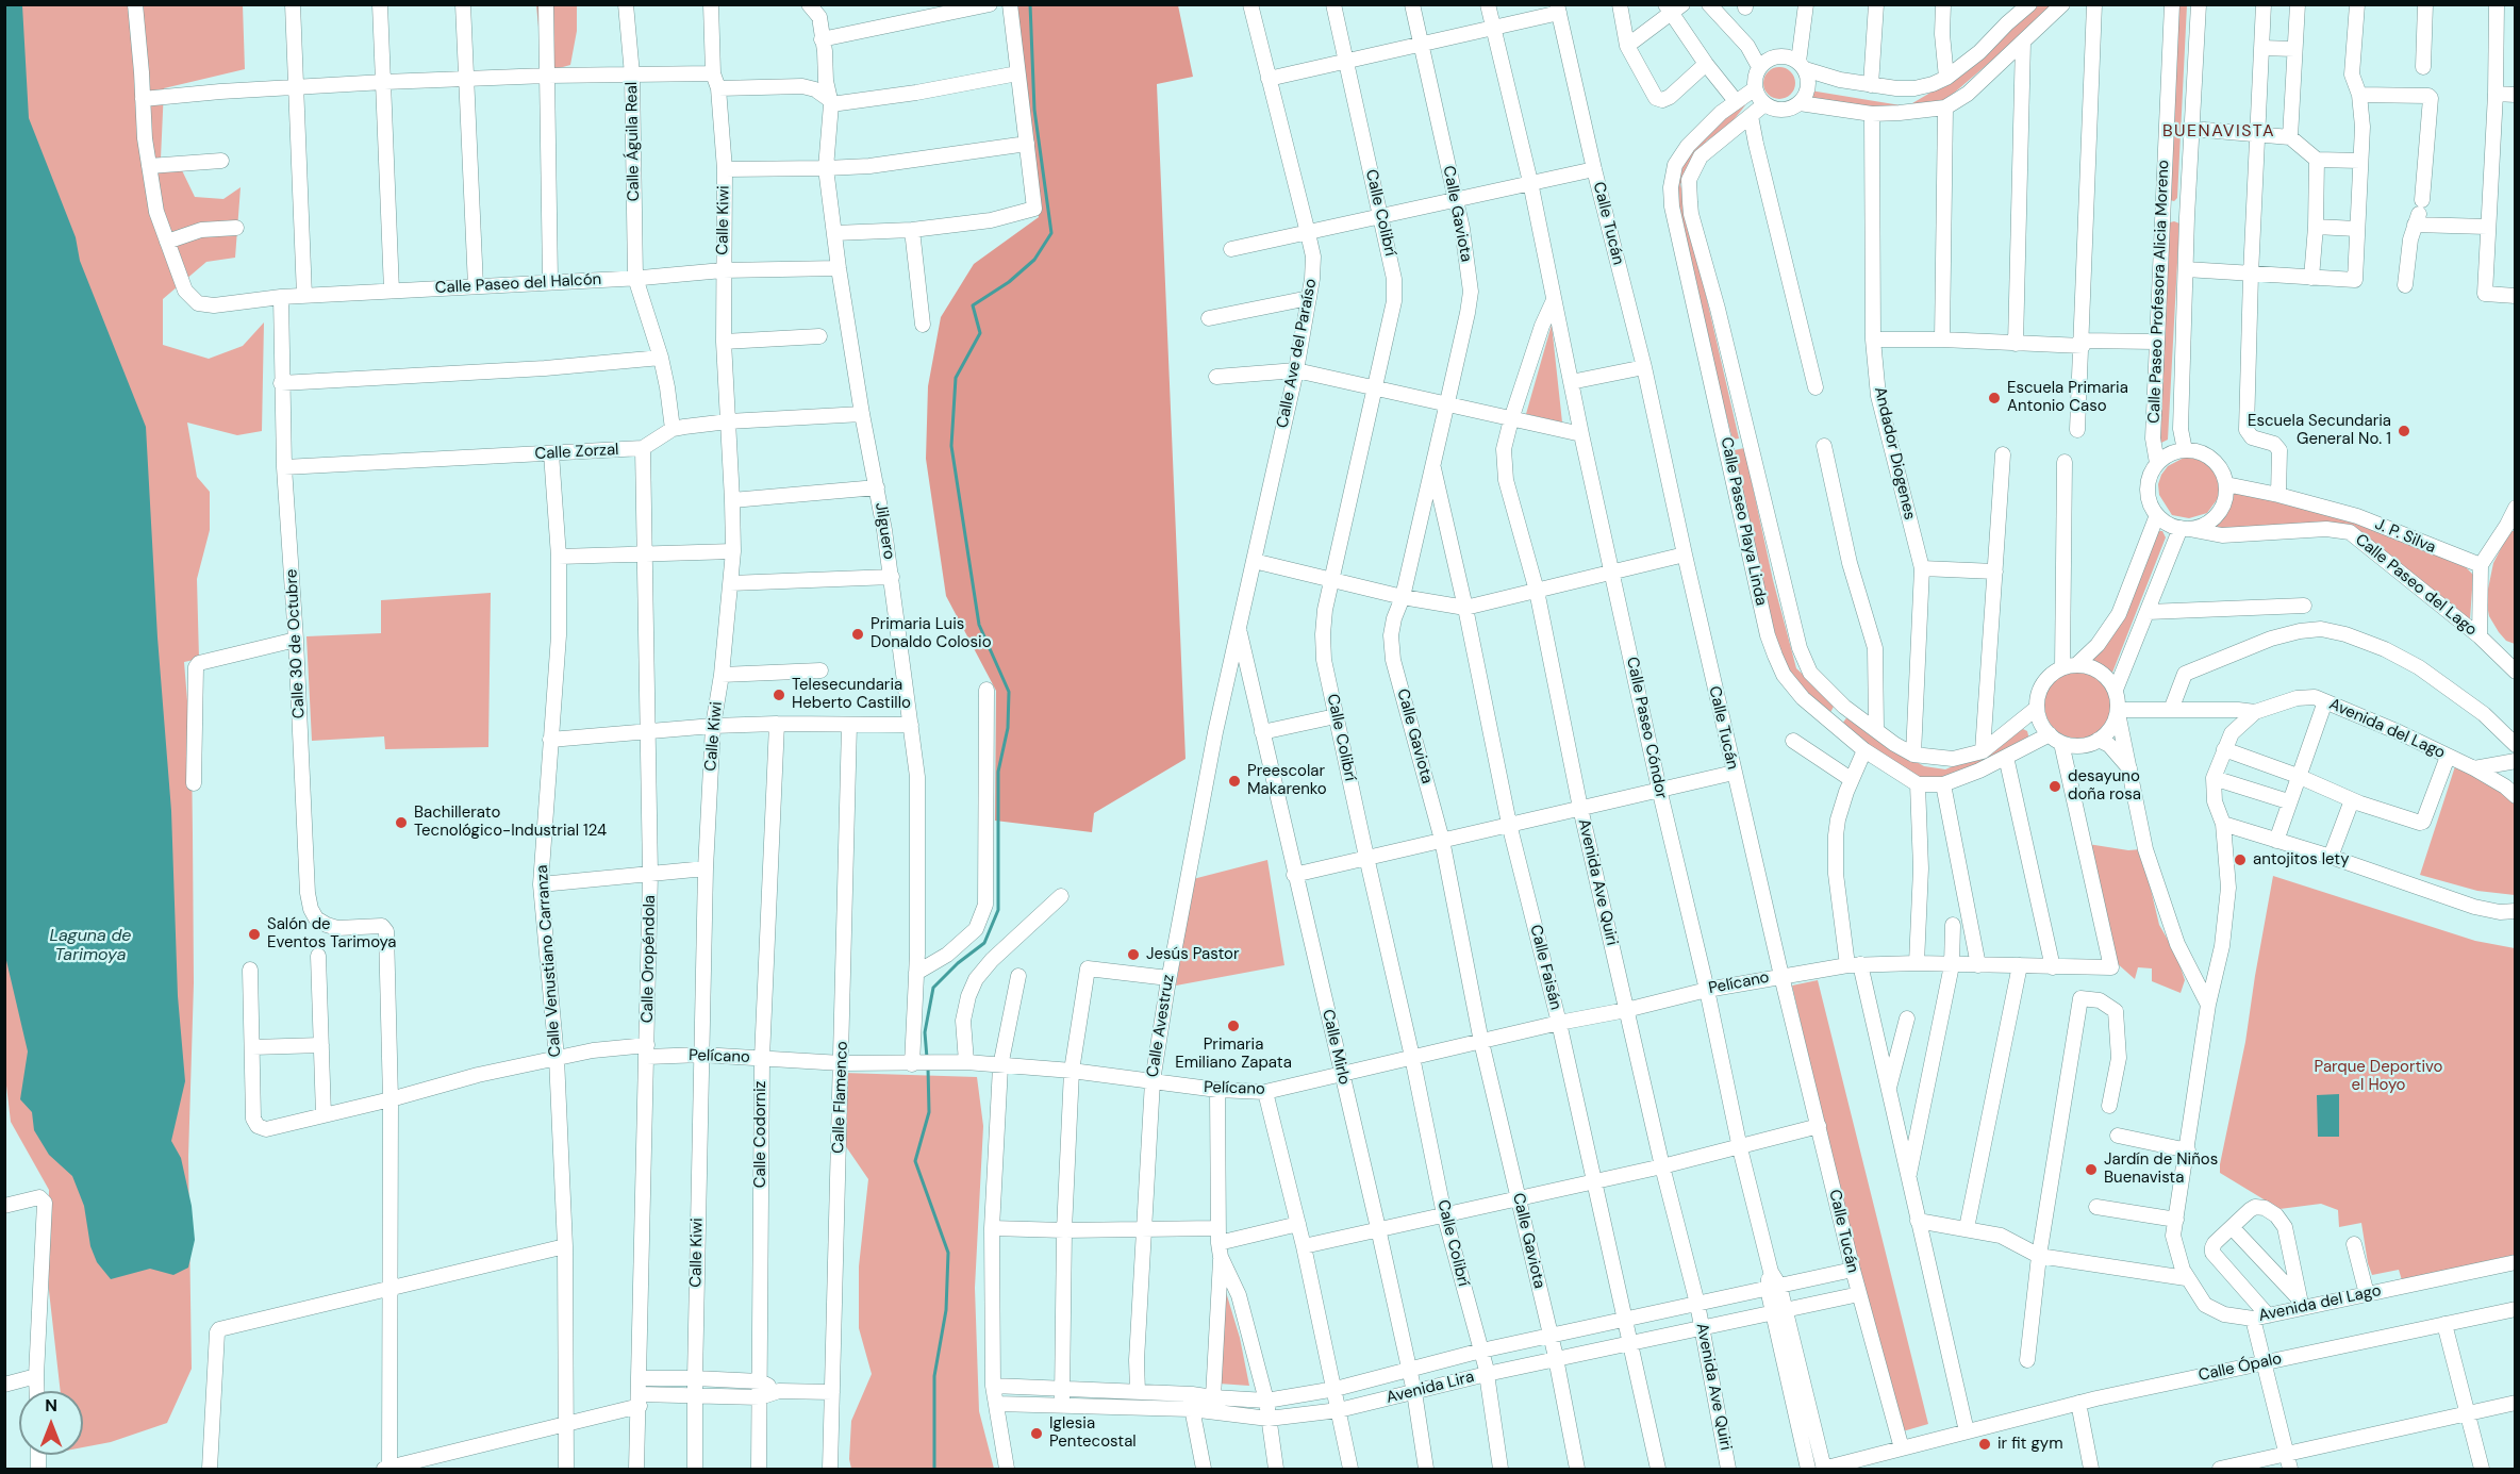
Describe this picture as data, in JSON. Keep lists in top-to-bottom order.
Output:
{
  "streets": {
    "street": [
      "Calle Águila Real",
      "Calle Colibrí",
      "Calle Gaviota",
      "Calle Kiwi",
      "Calle Tucán",
      "Calle Paseo del Halcón",
      "Calle Paseo Profesora Alicia Moreno",
      "Calle Ave del Paraíso",
      "Calle Zorzal",
      "Andador Diogenes",
      "Calle Paseo Playa Linda",
      "Jilguero",
      "J. P. Silva",
      "Calle Paseo del Lago",
      "Calle 30 de Octubre",
      "Calle Paseo Cóndor",
      "Avenida del Lago",
      "Avenida Ave Quiri",
      "Calle Oropéndola",
      "Calle Venustiano Carranza",
      "Calle Faisán",
      "Pelícano",
      "Calle Avestruz",
      "Calle Mirlo",
      "Calle Flamenco",
      "Calle Codorniz",
      "Calle Ópalo",
      "Avenida Lira"
    ]
  },
  "crossings": [
    ["Calle Águila Real", "Calle Paseo del Halcón"],
    ["Calle Águila Real", "Calle Zorzal"],
    ["Calle Colibrí", "Pelícano"],
    ["Calle Colibrí", "Avenida Lira"],
    ["Calle Gaviota", "Calle Faisán"],
    ["Calle Gaviota", "Pelícano"],
    ["Calle Gaviota", "Avenida Lira"],
    ["Calle Kiwi", "Calle Paseo del Halcón"],
    ["Calle Kiwi", "Calle Zorzal"],
    ["Calle Kiwi", "Pelícano"],
    ["Calle Tucán", "Pelícano"],
    ["Calle Tucán", "Calle Ópalo"],
    ["Calle Tucán", "Avenida Lira"],
    ["Calle Paseo del Halcón", "Jilguero"],
    ["Calle Paseo del Halcón", "Calle 30 de Octubre"],
    ["Calle Paseo Profesora Alicia Moreno", "J. P. Silva"],
    ["Calle Paseo Profesora Alicia Moreno", "Calle Paseo del Lago"],
    ["Calle Ave del Paraíso", "Calle Avestruz"],
    ["Calle Ave del Paraíso", "Calle Mirlo"],
    ["Calle Zorzal", "Jilguero"],
    ["Calle Zorzal", "Calle 30 de Octubre"],
    ["Calle Zorzal", "Calle Oropéndola"],
    ["Calle Zorzal", "Calle Venustiano Carranza"],
    ["Andador Diogenes", "Calle Paseo Playa Linda"],
    ["Calle Paseo Playa Linda", "Pelícano"],
    ["Jilguero", "Pelícano"],
    ["J. P. Silva", "Calle Paseo del Lago"],
    ["Calle 30 de Octubre", "Pelícano"],
    ["Calle Paseo Cóndor", "Avenida Ave Quiri"],
    ["Calle Paseo Cóndor", "Pelícano"],
    ["Calle Paseo Cóndor", "Calle Ópalo"],
    ["Calle Paseo Cóndor", "Avenida Lira"],
    ["Avenida Ave Quiri", "Pelícano"],
    ["Avenida Ave Quiri", "Avenida Lira"],
    ["Calle Oropéndola", "Pelícano"],
    ["Calle Venustiano Carranza", "Pelícano"],
    ["Calle Faisán", "Pelícano"],
    ["Calle Faisán", "Avenida Lira"],
    ["Pelícano", "Calle Avestruz"],
    ["Pelícano", "Calle Mirlo"],
    ["Pelícano", "Calle Flamenco"],
    ["Pelícano", "Calle Codorniz"],
    ["Calle Avestruz", "Calle Mirlo"],
    ["Calle Avestruz", "Avenida Lira"],
    ["Calle Mirlo", "Avenida Lira"]
  ],
  "districts": ["BUENAVISTA"],
  "water": ["Laguna de Tarimoya"],
  "parks": ["Parque Deportivo el Hoyo"],
  "places": [
    "Escuela Primaria Antonio Caso",
    "Escuela Secundaria General No. 1",
    "Primaria Luis Donaldo Colosio",
    "Telesecundaria Heberto Castillo",
    "Preescolar Makarenko",
    "desayuno doña rosa",
    "Bachillerato Tecnológico-Industrial 124",
    "antojitos lety",
    "Salón de Eventos Tarimoya",
    "Jesús Pastor",
    "Primaria Emiliano Zapata",
    "Jardín de Niños Buenavista",
    "Iglesia Pentecostal",
    "ir fit gym"
  ],
  "north": "top"
}
